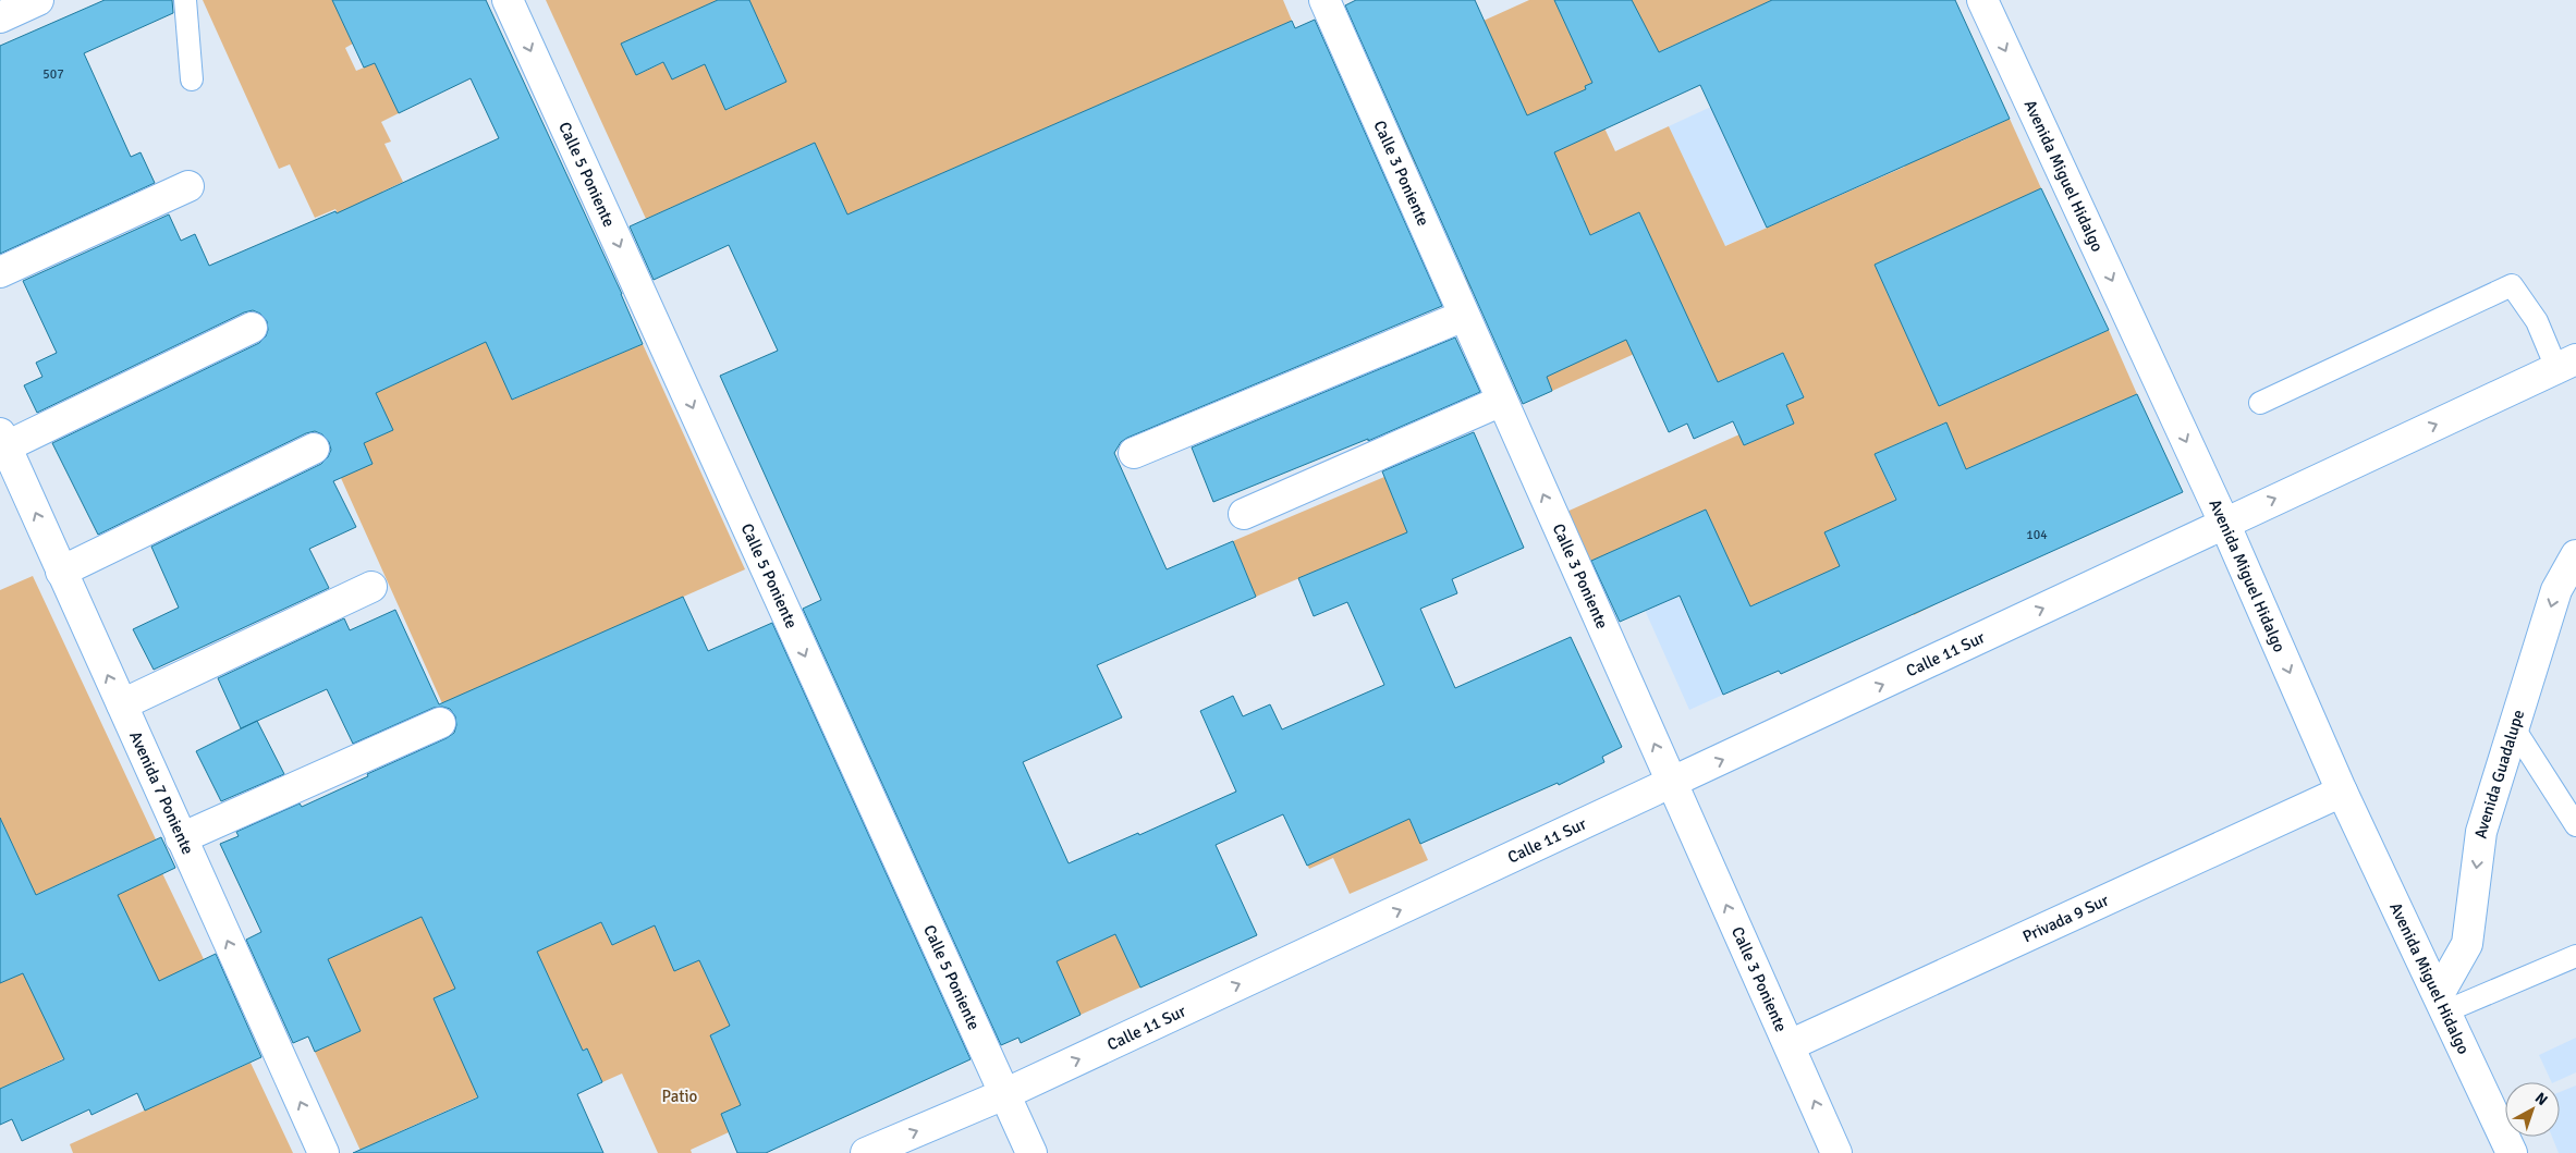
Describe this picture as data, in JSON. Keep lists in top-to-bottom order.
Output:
{
  "streets": {
    "street": [
      "Calle 3 Poniente",
      "Calle 5 Poniente",
      "Avenida Miguel Hidalgo",
      "Calle 11 Sur",
      "Avenida Guadalupe",
      "Avenida 7 Poniente",
      "Privada 9 Sur"
    ]
  },
  "crossings": [
    ["Calle 3 Poniente", "Calle 11 Sur"],
    ["Calle 3 Poniente", "Privada 9 Sur"],
    ["Calle 5 Poniente", "Calle 11 Sur"],
    ["Avenida Miguel Hidalgo", "Calle 11 Sur"],
    ["Avenida Miguel Hidalgo", "Avenida Guadalupe"],
    ["Avenida Miguel Hidalgo", "Privada 9 Sur"]
  ],
  "one_way": [
    "Calle 3 Poniente",
    "Calle 5 Poniente",
    "Avenida Miguel Hidalgo",
    "Calle 11 Sur",
    "Avenida Guadalupe",
    "Avenida 7 Poniente"
  ],
  "parks": ["Patio"],
  "house_numbers": ["507", "104"],
  "north": "top right"
}
